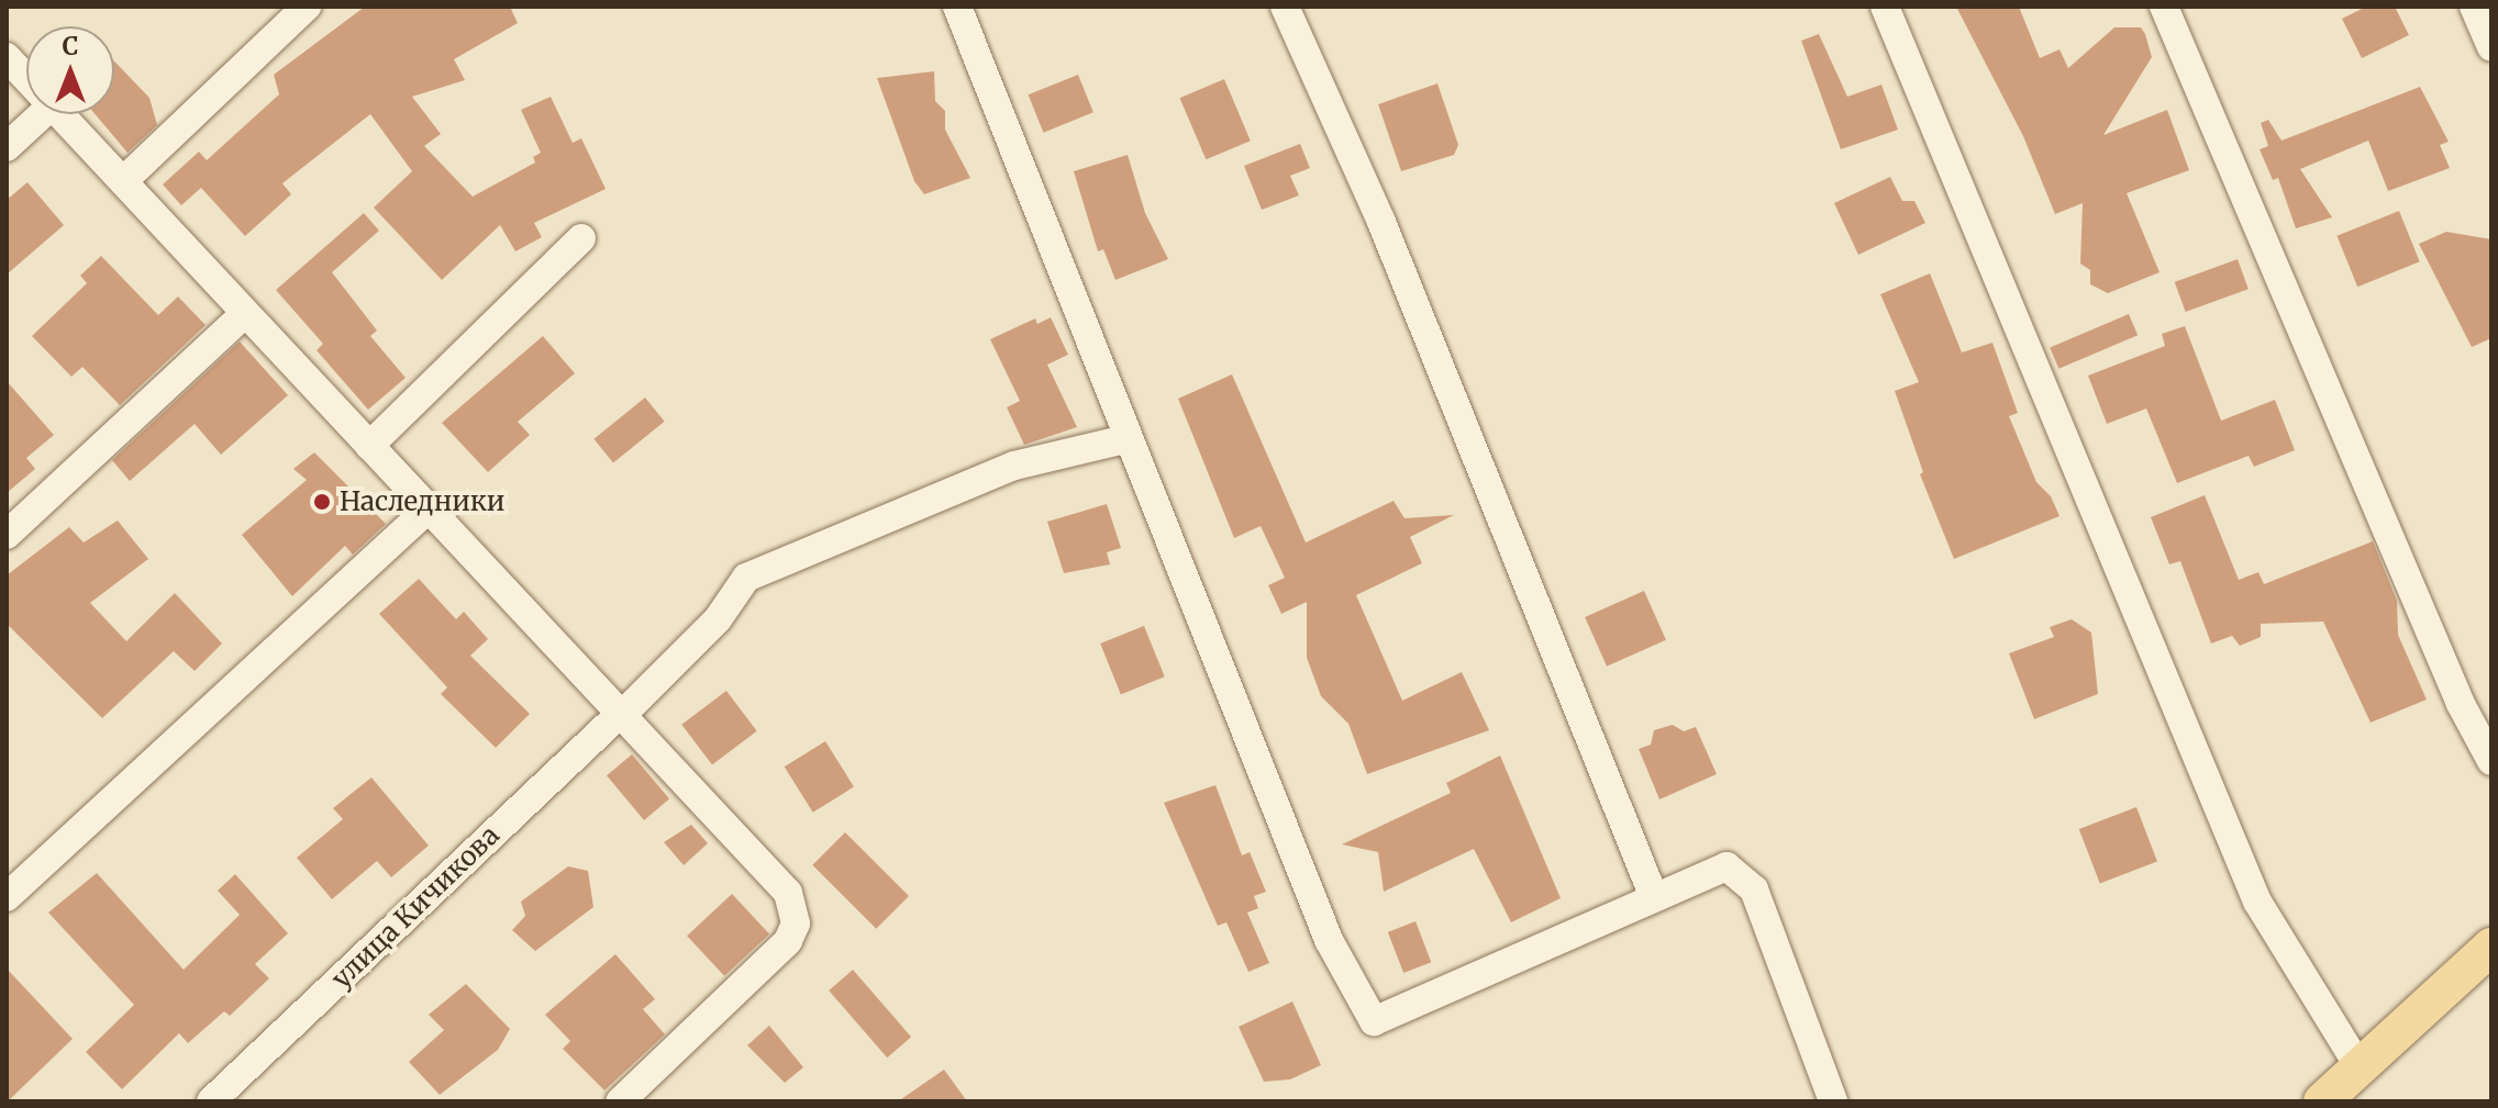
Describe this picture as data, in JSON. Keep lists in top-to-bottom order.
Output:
{
  "streets": {
    "street": ["улица Кичикова"]
  },
  "places": ["Наследники"],
  "north": "top"
}
